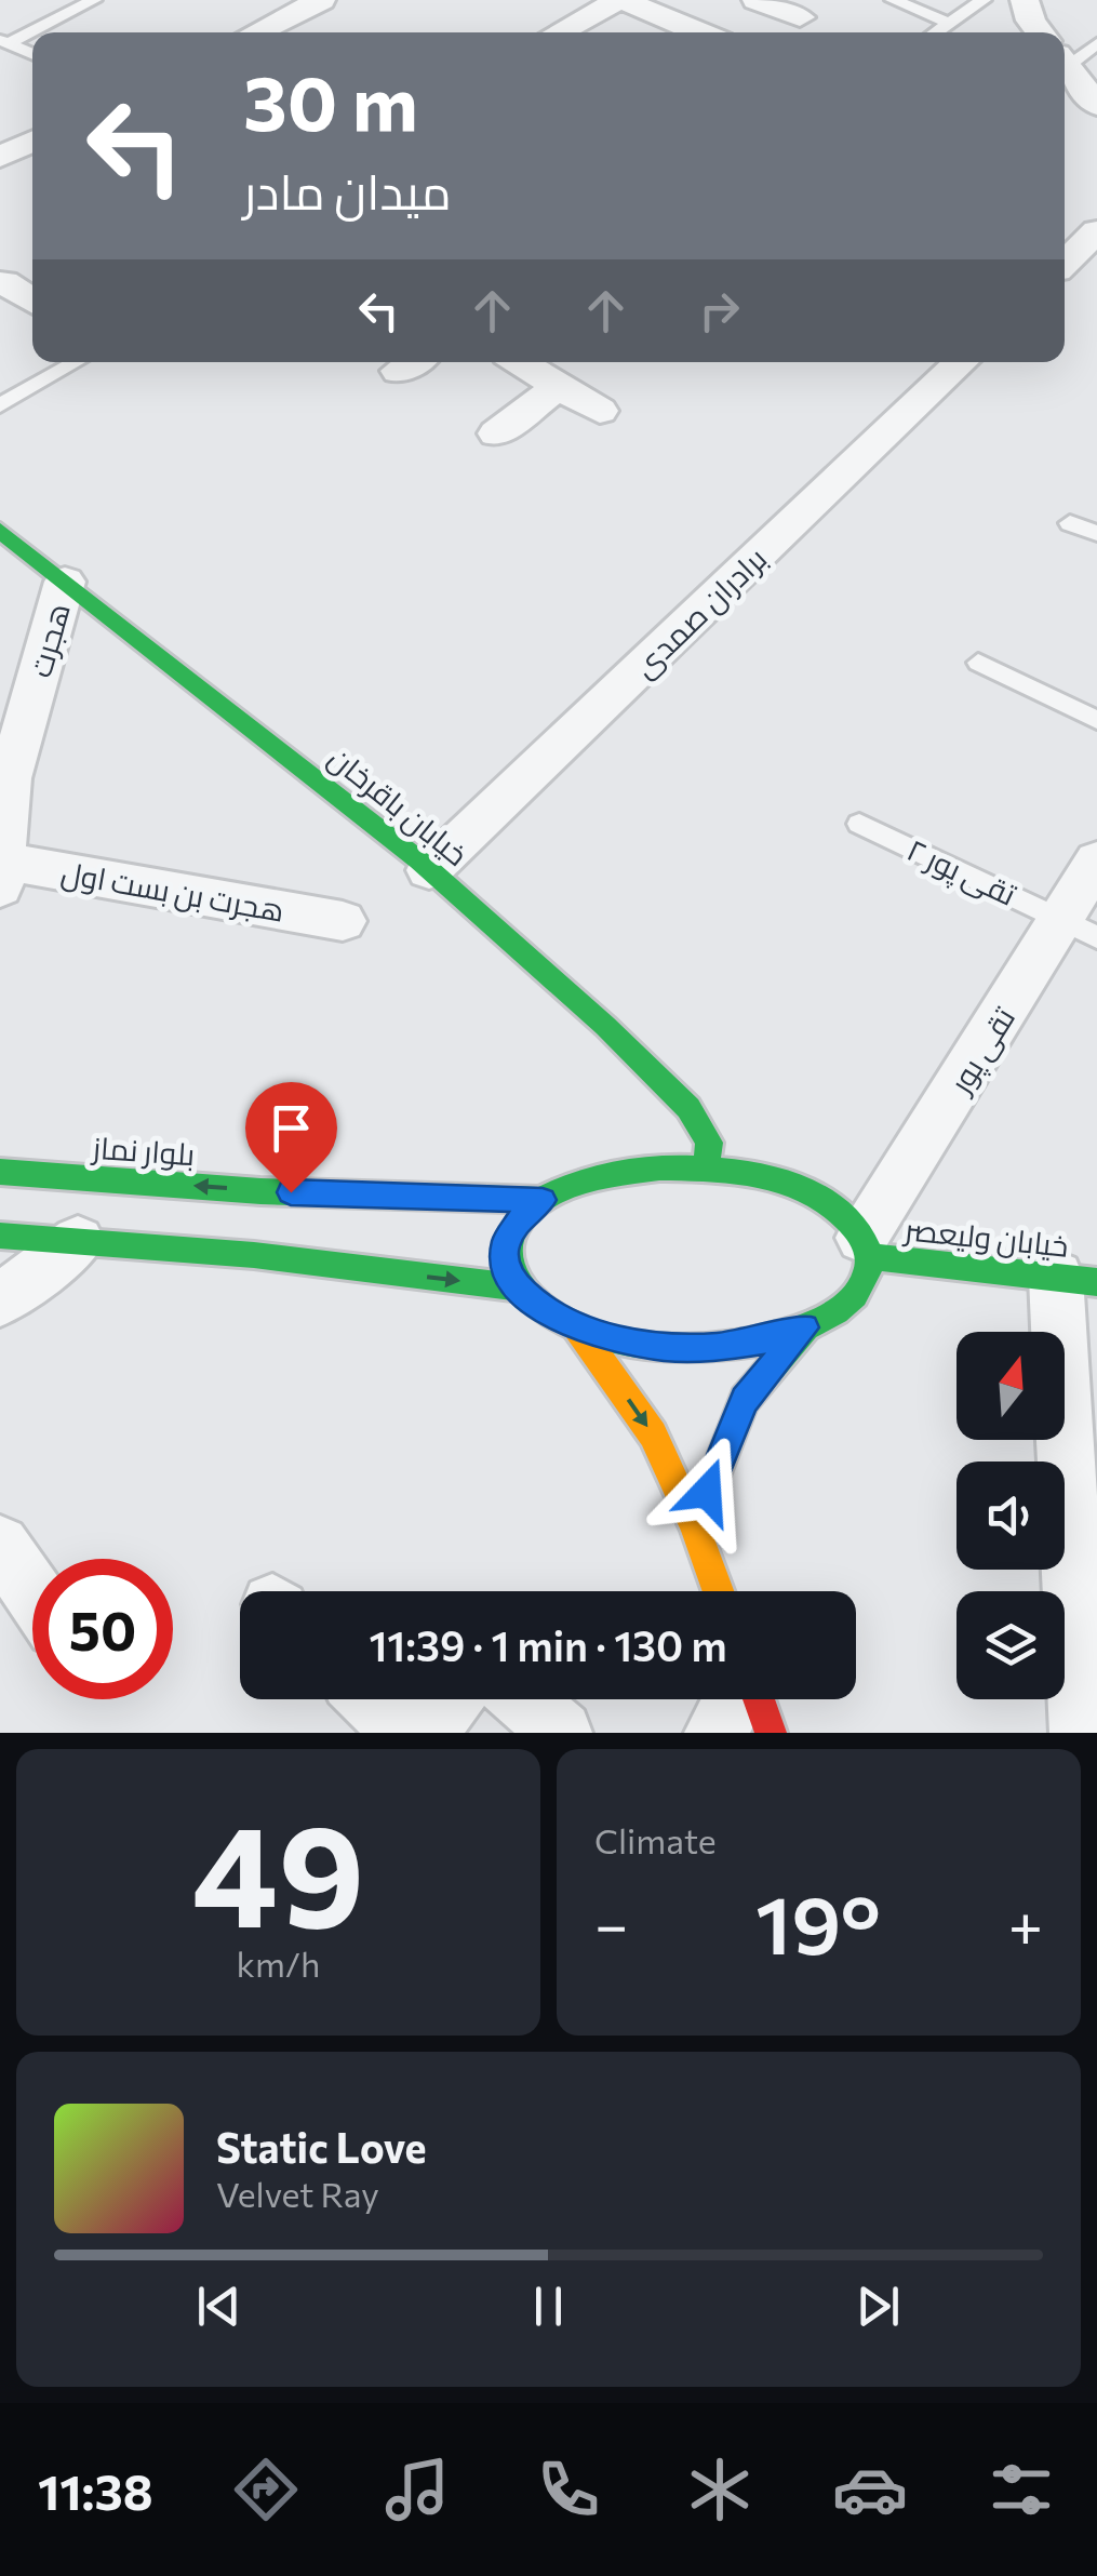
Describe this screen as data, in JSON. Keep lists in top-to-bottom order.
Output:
{
  "streets": {
    "main road": ["خیابان باقرخان", "بلوار نماز", "خیابان ولیعصر"],
    "street": [
      "برادران صمدی",
      "هجرت",
      "هجرت بن بست اول",
      "تقی پور"
    ],
    "lane": ["تقی پور ۲"]
  },
  "crossings": [
    ["برادران صمدی", "خیابان باقرخان"],
    ["هجرت", "خیابان باقرخان"],
    ["هجرت", "هجرت بن بست اول"],
    ["تقی پور ۲", "تقی پور"],
    ["تقی پور", "خیابان ولیعصر"]
  ],
  "north": "top",
  "page": {
    "turn": ["30 m", "میدان مادر"],
    "limit": "50",
    "trip": "11:39 · 1 min · 130 m",
    "tile": [
      ["49", "km/h"],
      "Climate"
    ],
    "heat": ["−", "19°", "+"],
    "song": ["Static Love", "Velvet Ray"],
    "tabs": "11:38"
  }
}
